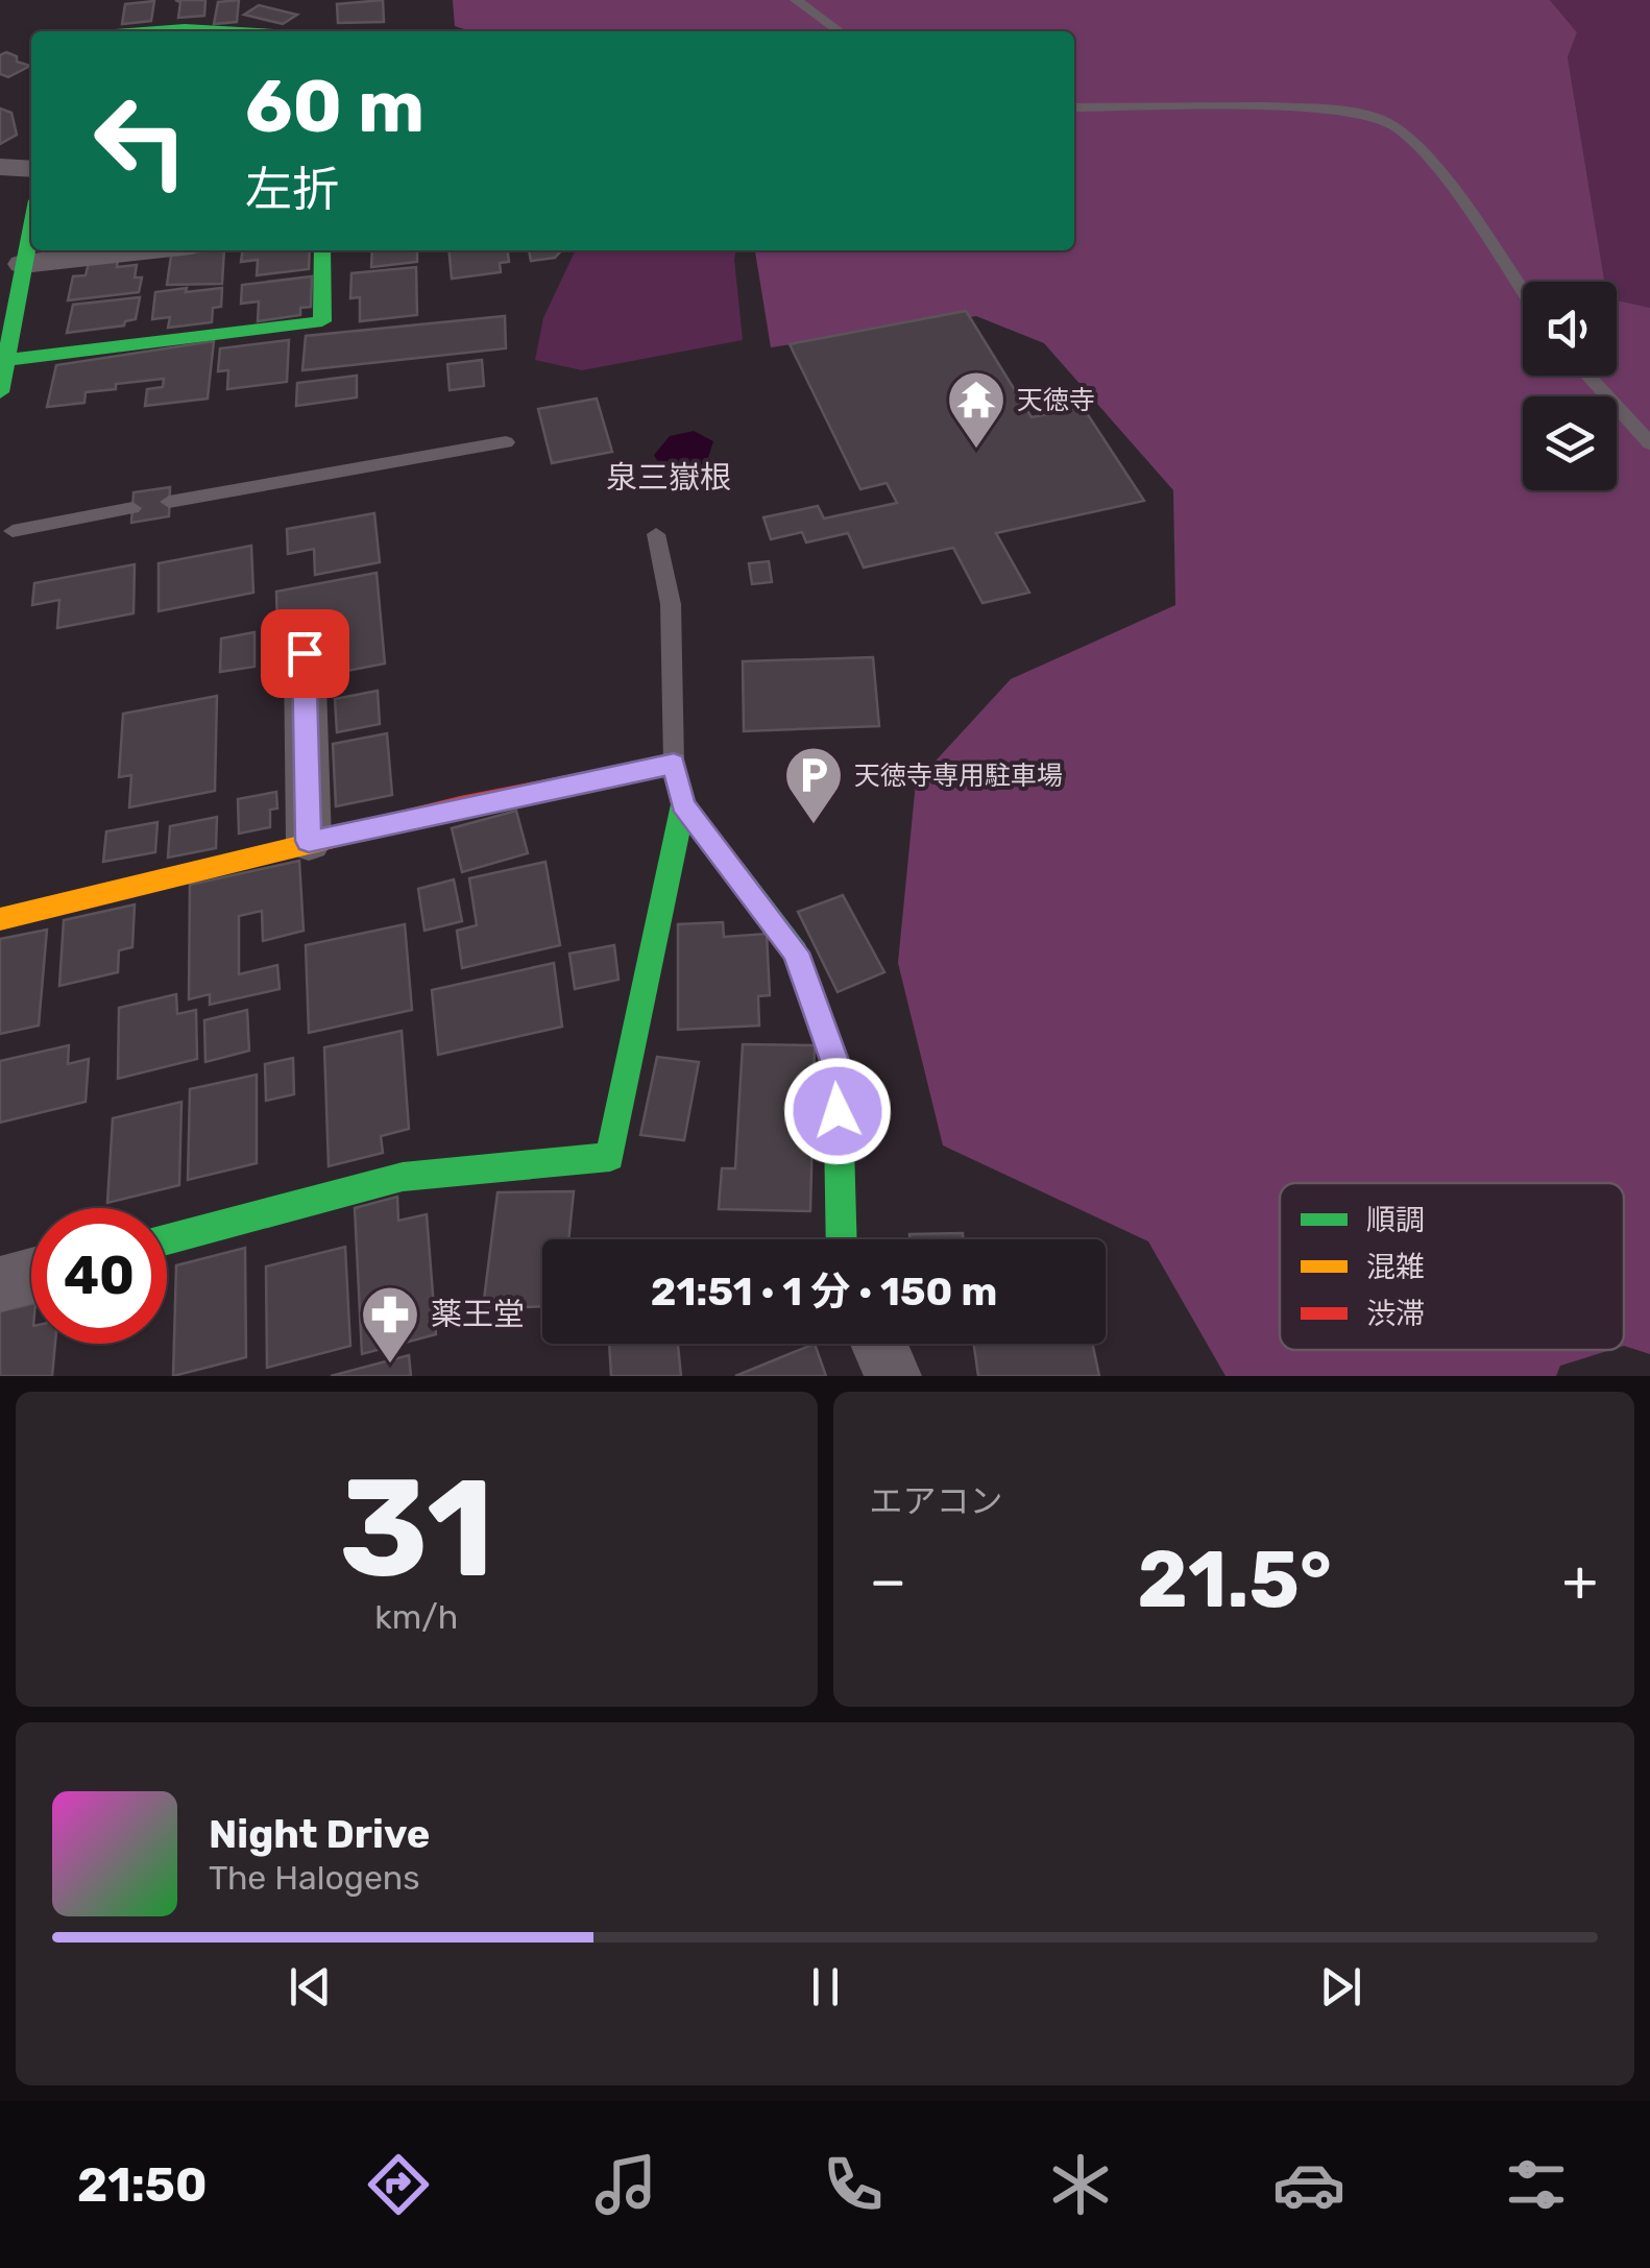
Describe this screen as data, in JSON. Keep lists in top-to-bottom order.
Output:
{
  "districts": ["泉三嶽根"],
  "places": {
    "temple": ["天徳寺"],
    "parking": ["天徳寺専用駐車場"],
    "pharmacy": ["薬王堂"]
  },
  "legend": ["順調", "混雑", "渋滞"],
  "page": {
    "turn": ["60 m", "左折"],
    "limit": "40",
    "trip": "21:51 · 1 分 · 150 m",
    "tile": [
      ["31", "km/h"],
      "エアコン"
    ],
    "heat": ["−", "21.5°", "+"],
    "song": ["Night Drive", "The Halogens"],
    "tabs": "21:50"
  }
}
